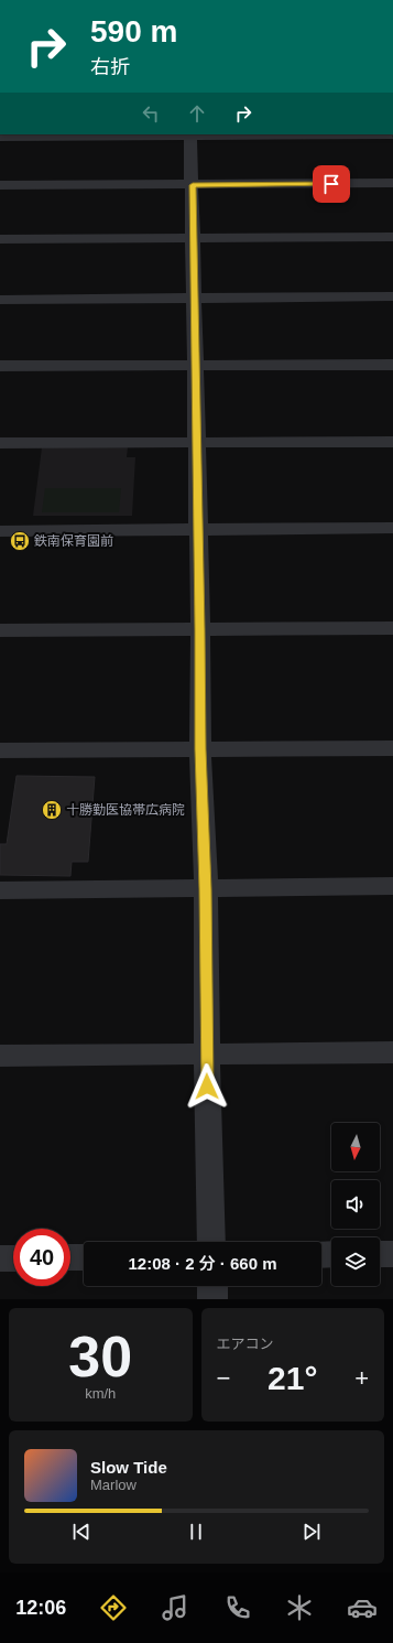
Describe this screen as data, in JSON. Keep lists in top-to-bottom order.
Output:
{
  "places": {
    "bus stop": ["鉄南保育園前"],
    "building": ["十勝勤医協帯広病院"]
  },
  "north": "bottom",
  "page": {
    "turn": ["590 m", "右折"],
    "limit": "40",
    "trip": "12:08 · 2 分 · 660 m",
    "tile": [
      ["30", "km/h"],
      "エアコン"
    ],
    "heat": ["−", "21°", "+"],
    "song": ["Slow Tide", "Marlow"],
    "tabs": "12:06"
  }
}
